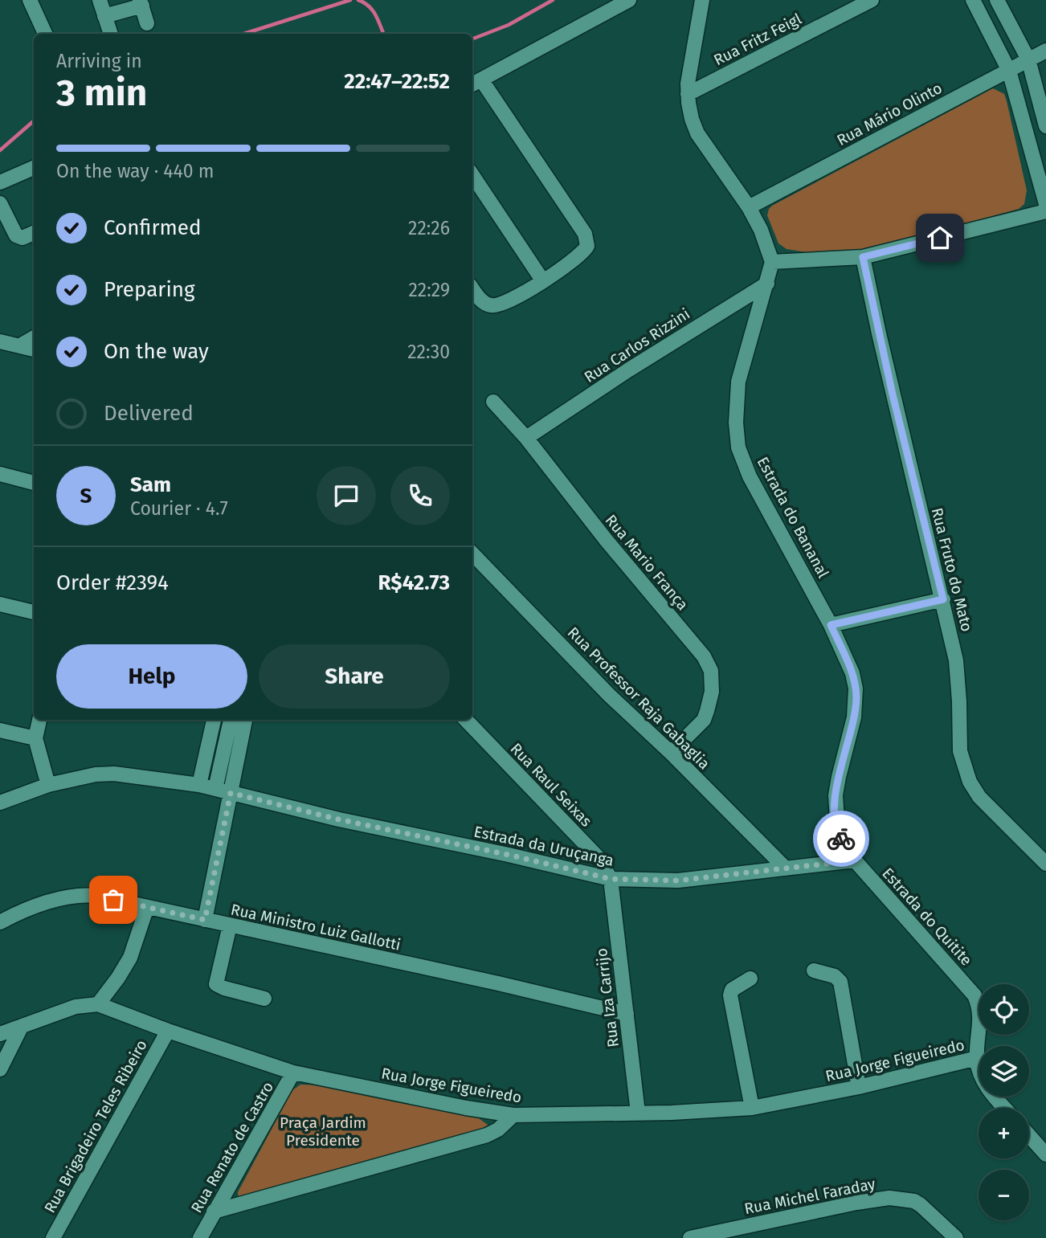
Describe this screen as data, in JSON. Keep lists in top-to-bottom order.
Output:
{
  "streets": {
    "street": [
      "Rua Fritz Feigl",
      "Rua Mário Olinto",
      "Rua Carlos Rizzini",
      "Estrada do Bananal",
      "Rua Mario França",
      "Rua Fruto do Mato",
      "Rua Professor Raja Gabaglia",
      "Rua Raul Seixas",
      "Estrada da Uruçanga",
      "Estrada do Quitite",
      "Rua Ministro Luiz Gallotti",
      "Rua Iza Carrijo",
      "Rua Jorge Figueiredo",
      "Rua Brigadeiro Teles Ribeiro",
      "Rua Renato de Castro",
      "Rua Michel Faraday"
    ]
  },
  "crossings": [
    ["Rua Carlos Rizzini", "Estrada do Bananal"],
    ["Rua Carlos Rizzini", "Rua Mario França"],
    ["Estrada do Bananal", "Estrada da Uruçanga"],
    ["Estrada do Bananal", "Estrada do Quitite"],
    ["Rua Mario França", "Rua Professor Raja Gabaglia"],
    ["Rua Professor Raja Gabaglia", "Estrada da Uruçanga"],
    ["Rua Raul Seixas", "Estrada da Uruçanga"],
    ["Rua Raul Seixas", "Rua Iza Carrijo"],
    ["Estrada da Uruçanga", "Estrada do Quitite"],
    ["Estrada da Uruçanga", "Rua Iza Carrijo"],
    ["Estrada do Quitite", "Rua Jorge Figueiredo"],
    ["Rua Ministro Luiz Gallotti", "Rua Iza Carrijo"],
    ["Rua Iza Carrijo", "Rua Jorge Figueiredo"],
    ["Rua Jorge Figueiredo", "Rua Brigadeiro Teles Ribeiro"],
    ["Rua Jorge Figueiredo", "Rua Renato de Castro"]
  ],
  "parks": ["Praça Jardim Presidente"],
  "page": {
    "heading": ["3 min", "Arriving in", "22:47–22:52"],
    "panel": [
      "Sam",
      "Courier · 4.7",
      "Order #2394",
      "R$42.73"
    ],
    "bar": "On the way · 440 m",
    "list": [
      ["Confirmed", "22:26"],
      ["Preparing", "22:29"],
      ["On the way", "22:30"],
      "Delivered"
    ],
    "round": "S",
    "buttons": ["Help", "Share"],
    "map_buttons": ["+", "−"]
  }
}
